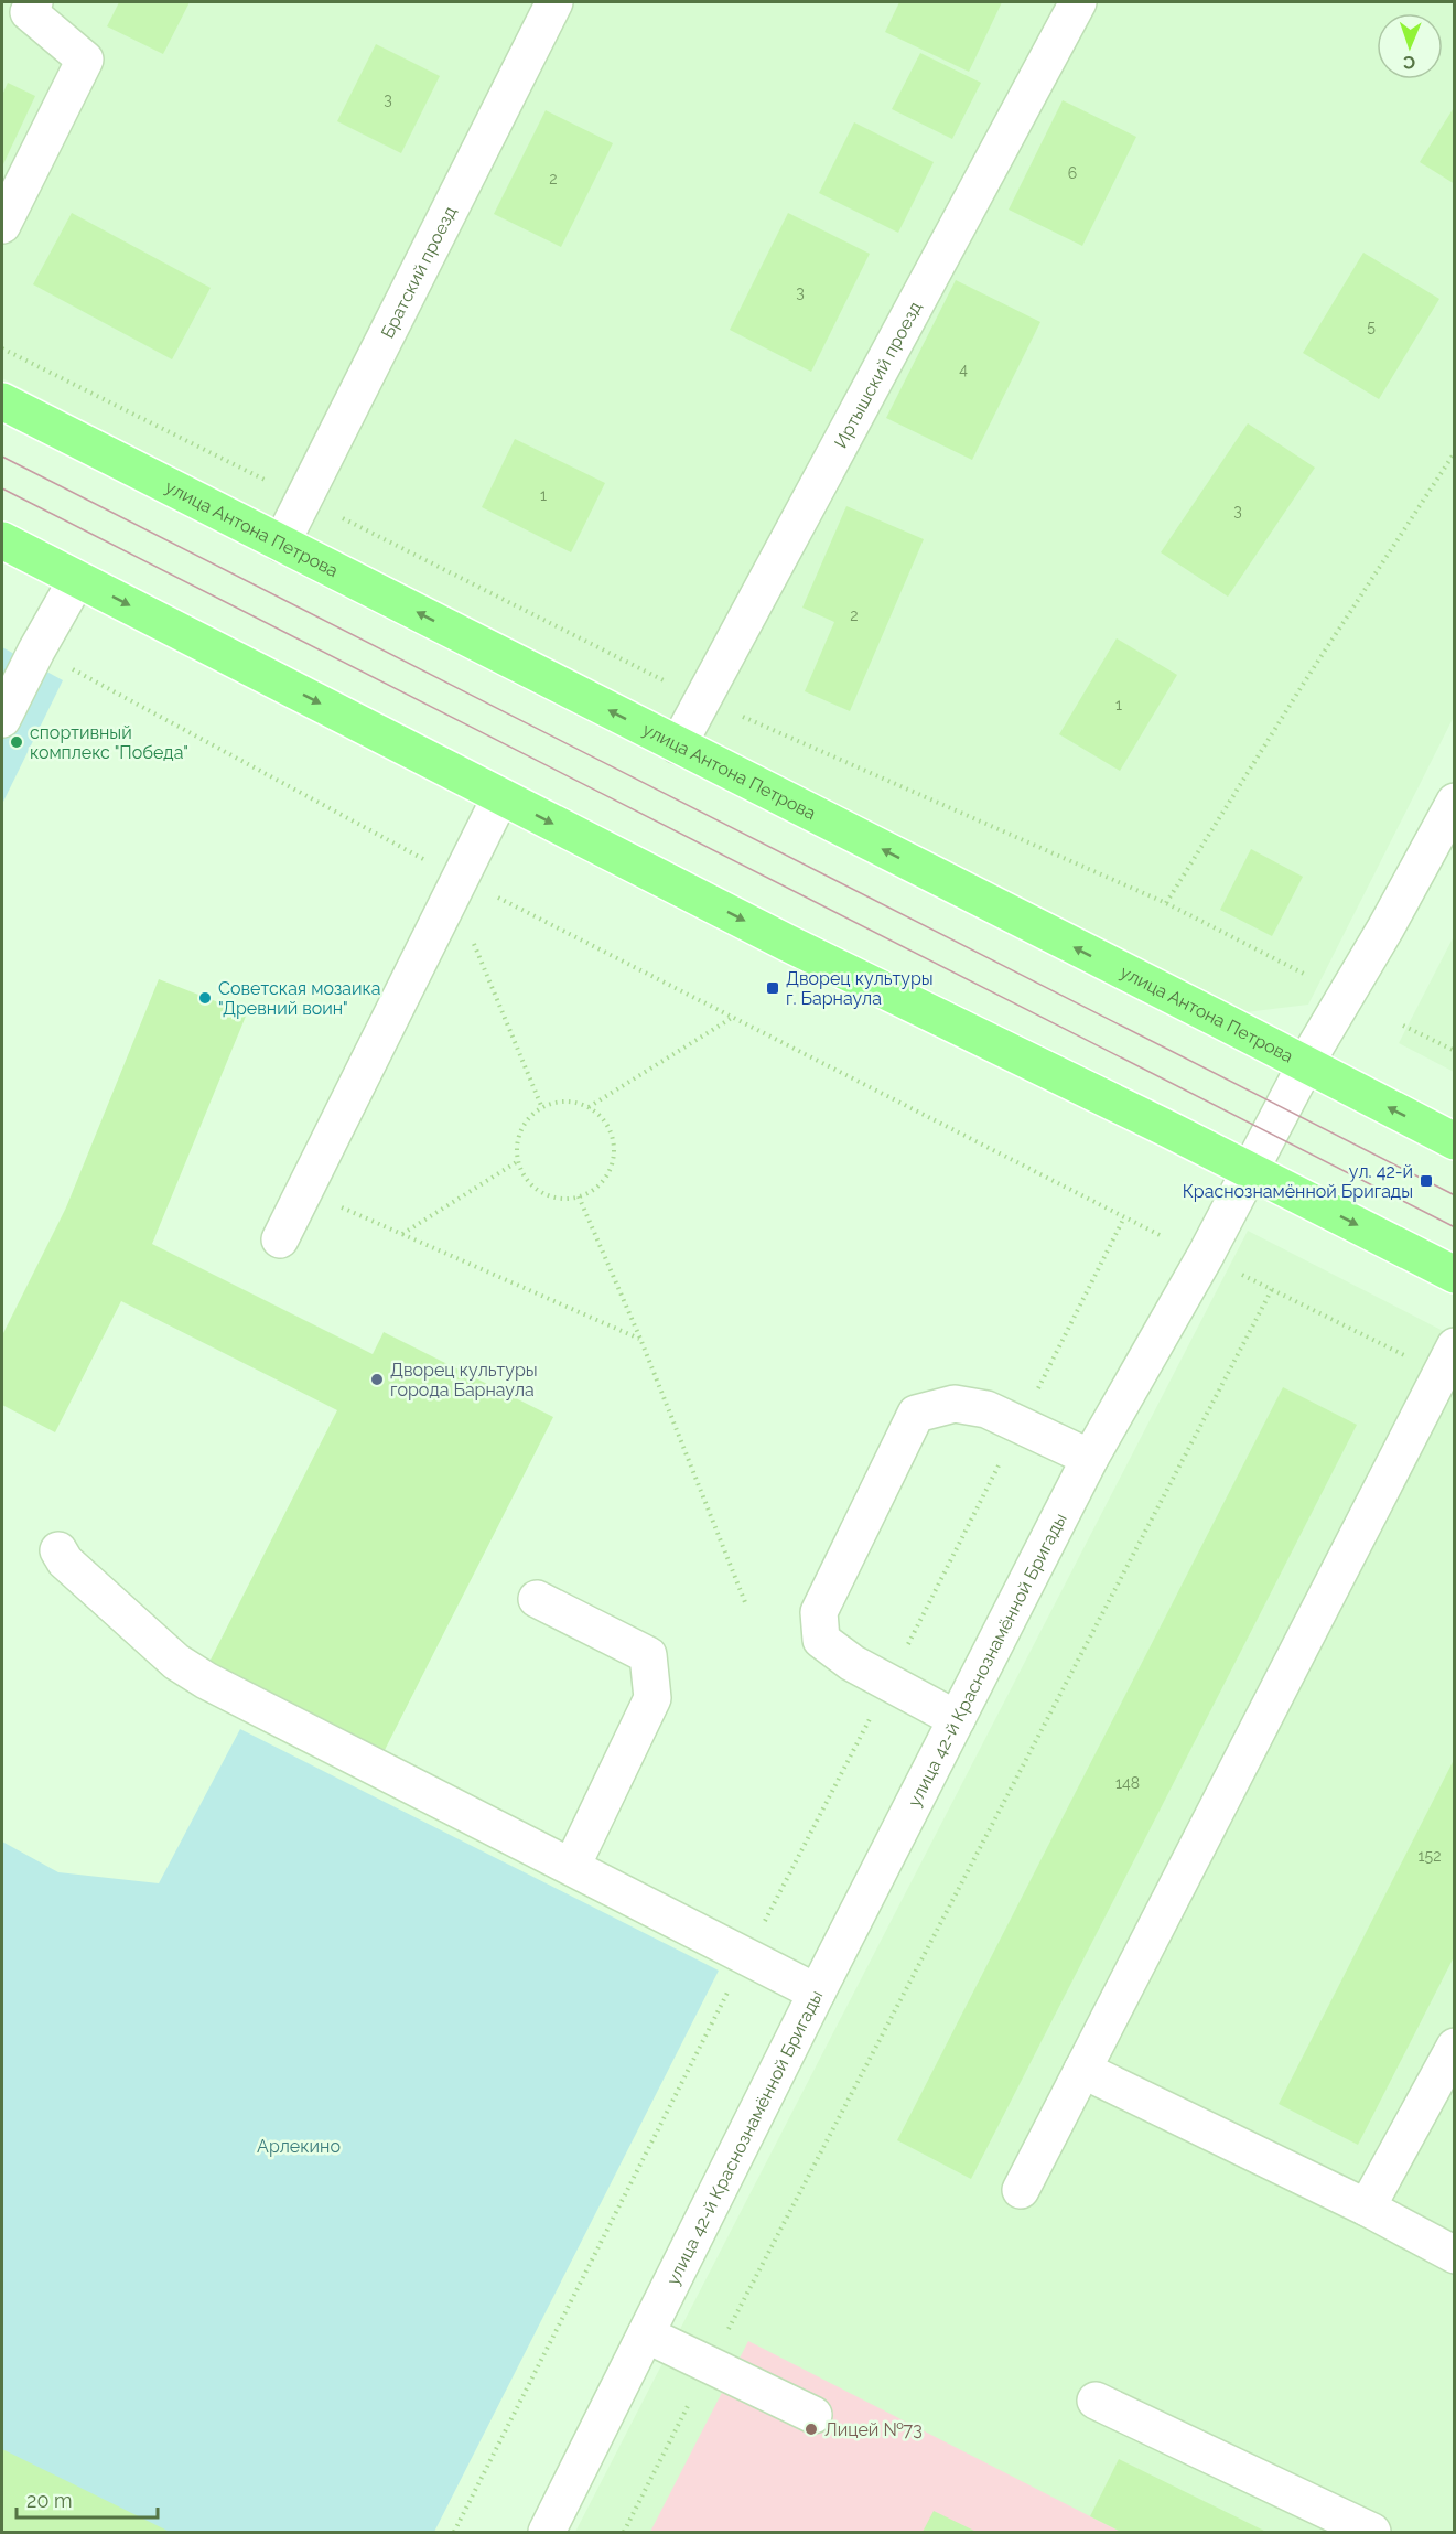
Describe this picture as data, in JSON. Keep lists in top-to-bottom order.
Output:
{
  "streets": {
    "main road": ["улица Антона Петрова"],
    "street": ["Братский проезд", "Иртышский проезд", "улица 42-й Краснознамённой Бригады"]
  },
  "crossings": [
    ["Братский проезд", "улица Антона Петрова"],
    ["Иртышский проезд", "улица Антона Петрова"],
    ["улица Антона Петрова", "улица 42-й Краснознамённой Бригады"]
  ],
  "parks": ["Арлекино"],
  "places": {
    "other": [
      "спортивный комплекс \"Победа\"",
      "Советская мозаика \"Древний воин\"",
      "Дворец культуры города Барнаула",
      "Лицей №73"
    ],
    "transit": ["Дворец культуры г. Барнаула", "ул. 42-й Краснознамённой Бригады"]
  },
  "house_numbers": [
    "3",
    "6",
    "2",
    "3",
    "5",
    "4",
    "1",
    "3",
    "2",
    "1",
    "148",
    "152"
  ],
  "scale_bar": "20 m",
  "north": "bottom"
}
